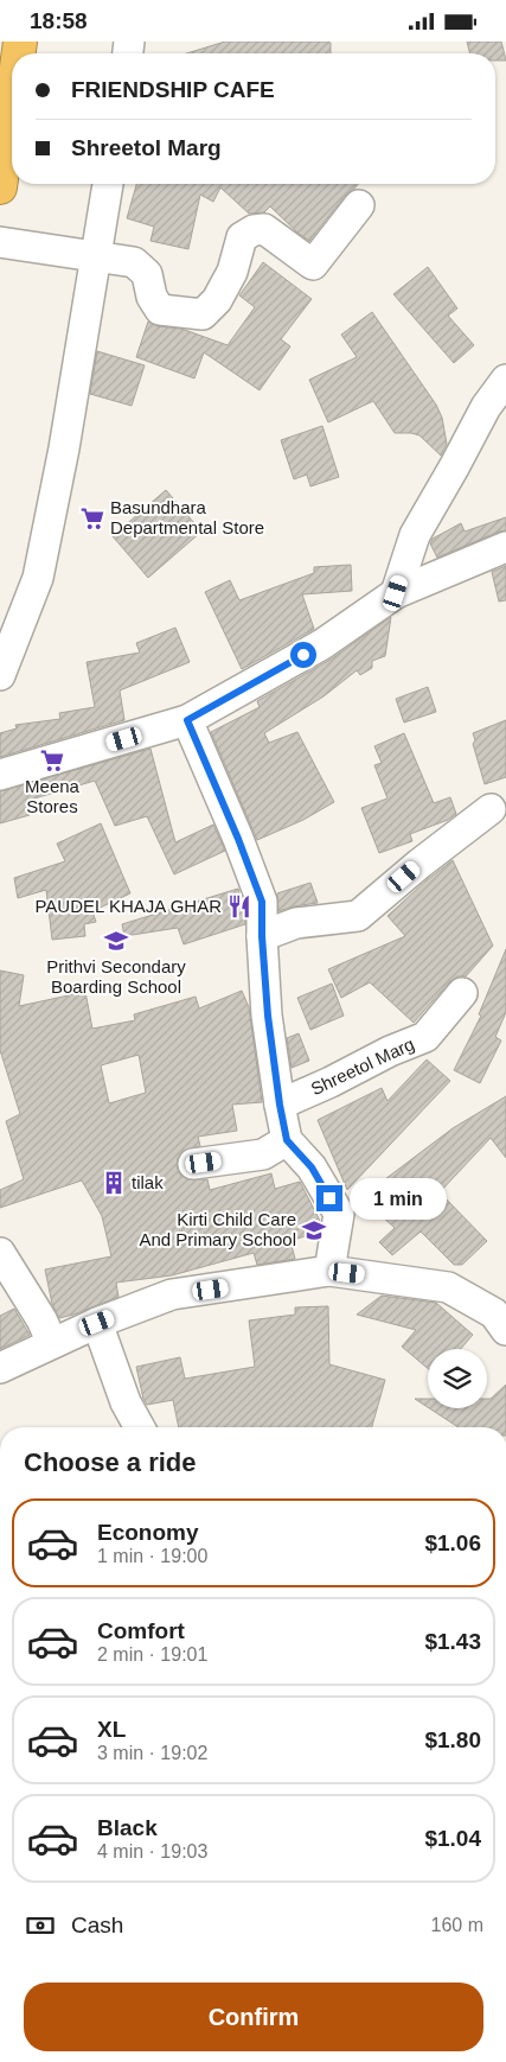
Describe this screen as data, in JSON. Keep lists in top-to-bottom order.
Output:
{
  "streets": {
    "street": ["Shreetol Marg"]
  },
  "places": {
    "supermarket": ["Basundhara Departmental Store", "Meena Stores"],
    "restaurant": ["PAUDEL KHAJA GHAR"],
    "school or university": ["Prithvi Secondary Boarding School", "Kirti Child Care And Primary School"],
    "building": ["tilak"]
  },
  "page": {
    "status": "18:58",
    "banner": ["FRIENDSHIP CAFE", "Shreetol Marg"],
    "bubble": "1 min",
    "heading": "Choose a ride",
    "list": [
      {
        "name": "Economy",
        "note": "1 min · 19:00",
        "value": "$1.06"
      },
      {
        "name": "Comfort",
        "note": "2 min · 19:01",
        "value": "$1.43"
      },
      {
        "name": "XL",
        "note": "3 min · 19:02",
        "value": "$1.80"
      },
      {
        "name": "Black",
        "note": "4 min · 19:03",
        "value": "$1.04"
      }
    ],
    "pay": ["Cash", "160 m"],
    "buttons": "Confirm"
  }
}
